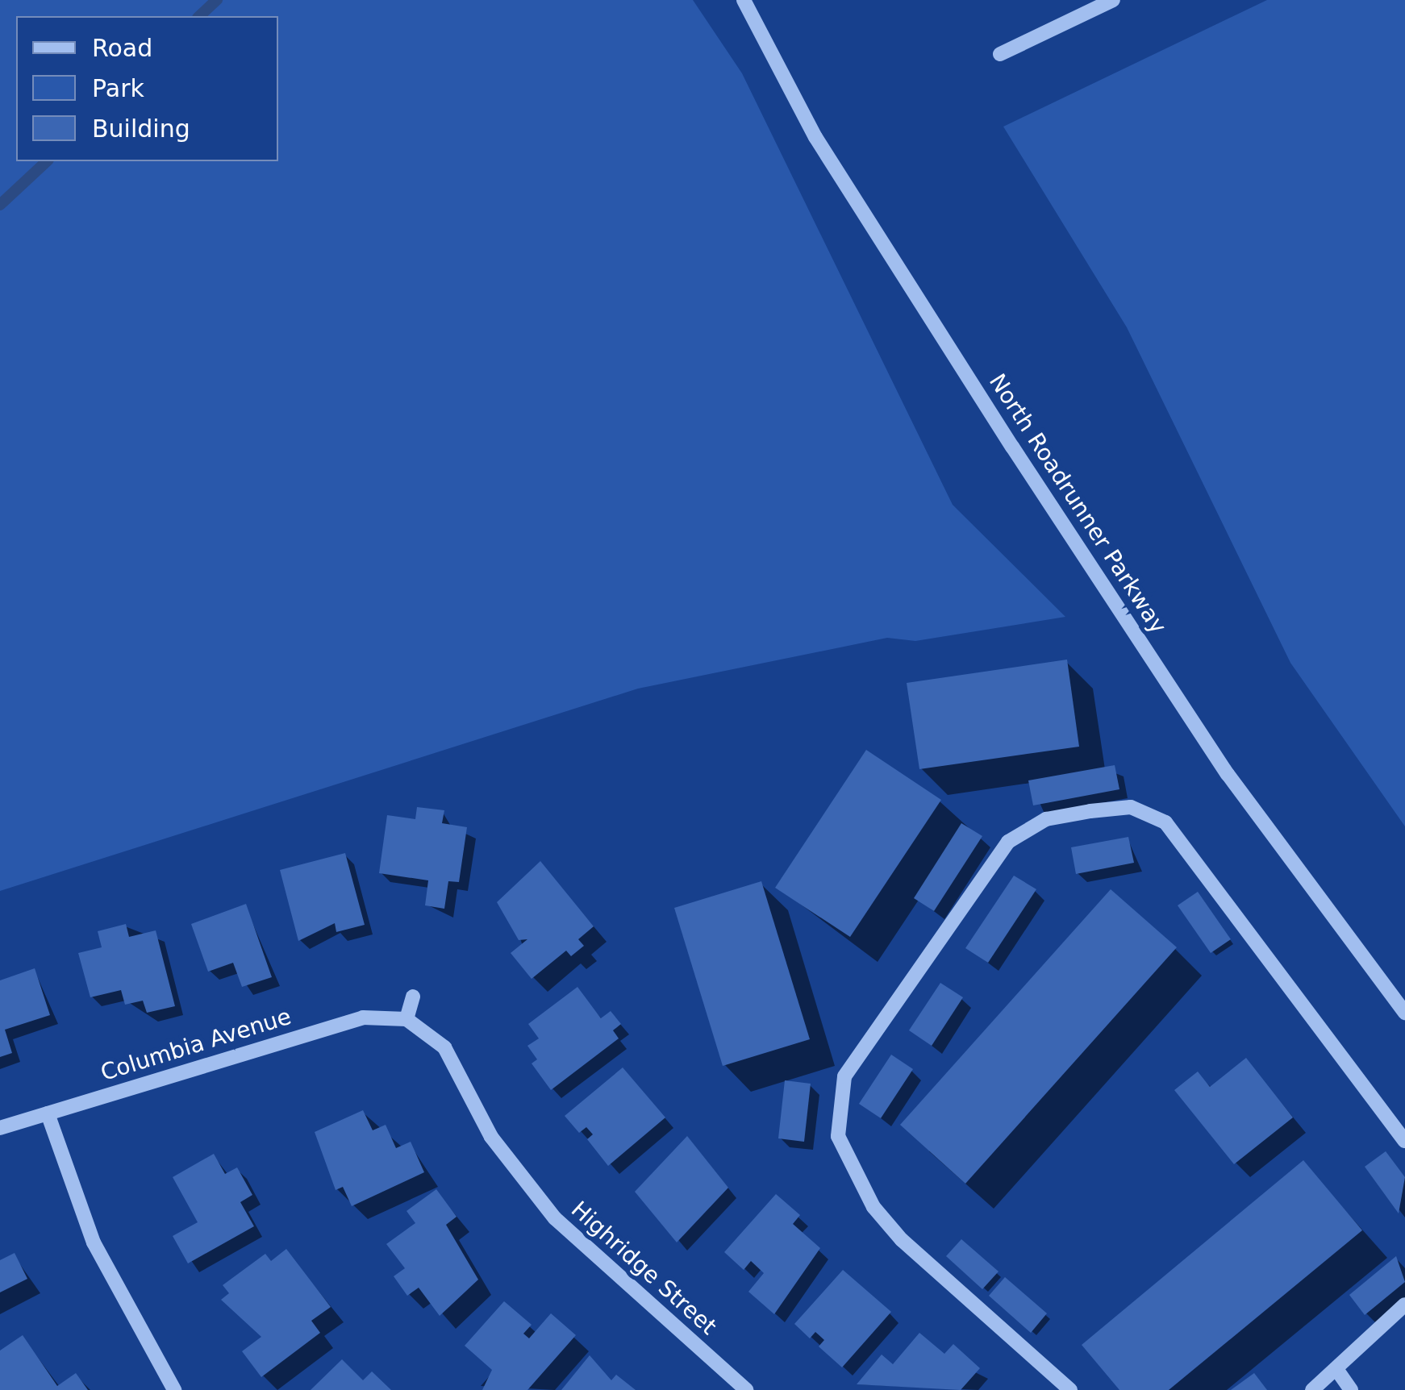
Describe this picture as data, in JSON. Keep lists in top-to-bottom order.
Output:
{
  "streets": {
    "street": ["North Roadrunner Parkway", "Columbia Avenue", "Highridge Street"]
  },
  "crossings": [
    ["Columbia Avenue", "Highridge Street"]
  ],
  "legend": ["Road", "Park", "Building"]
}
